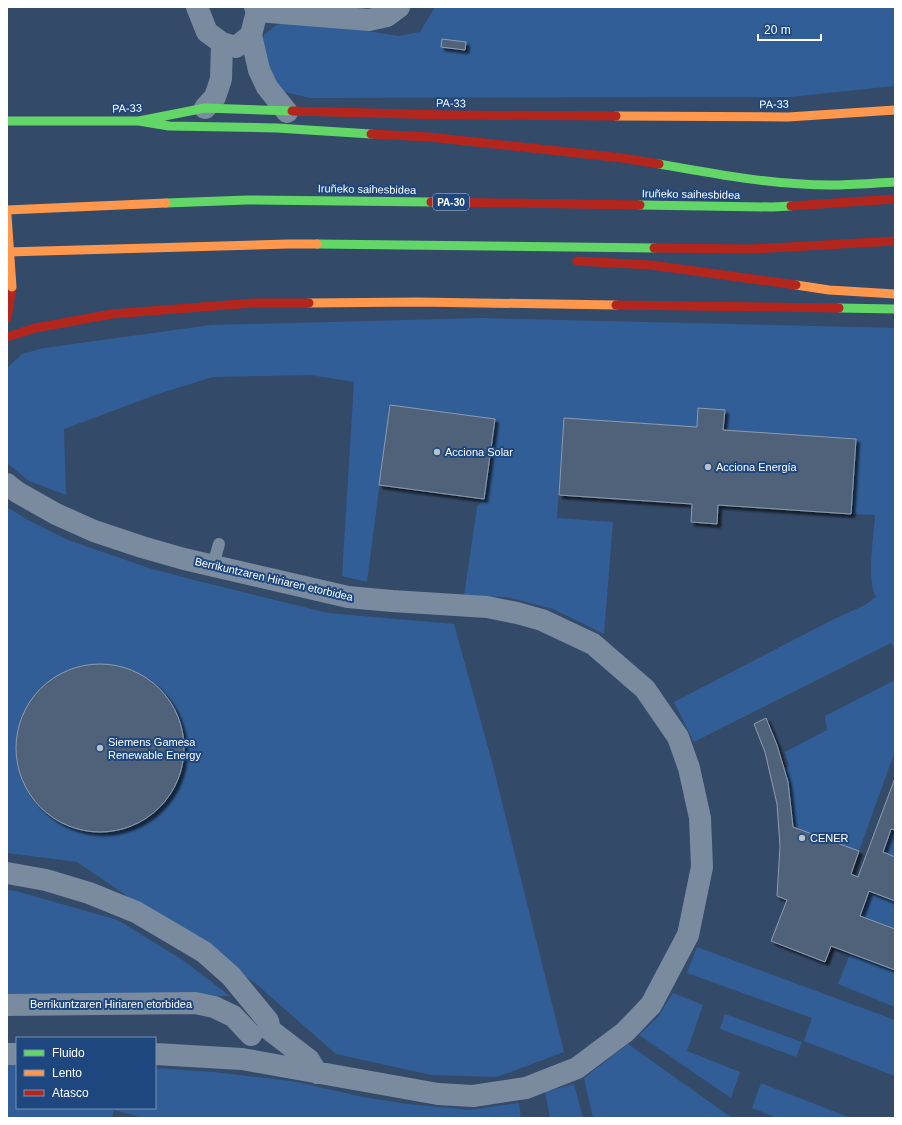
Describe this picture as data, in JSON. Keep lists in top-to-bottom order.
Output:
{
  "streets": {
    "main road": ["PA-33", "Iruñeko saihesbidea", "PA-30"],
    "street": ["Berrikuntzaren Hiriaren etorbidea"]
  },
  "places": [
    "Acciona Solar",
    "Acciona Energía",
    "Siemens Gamesa Renewable Energy",
    "CENER"
  ],
  "legend": ["Fluido", "Lento", "Atasco"],
  "scale_bar": "20 m"
}
